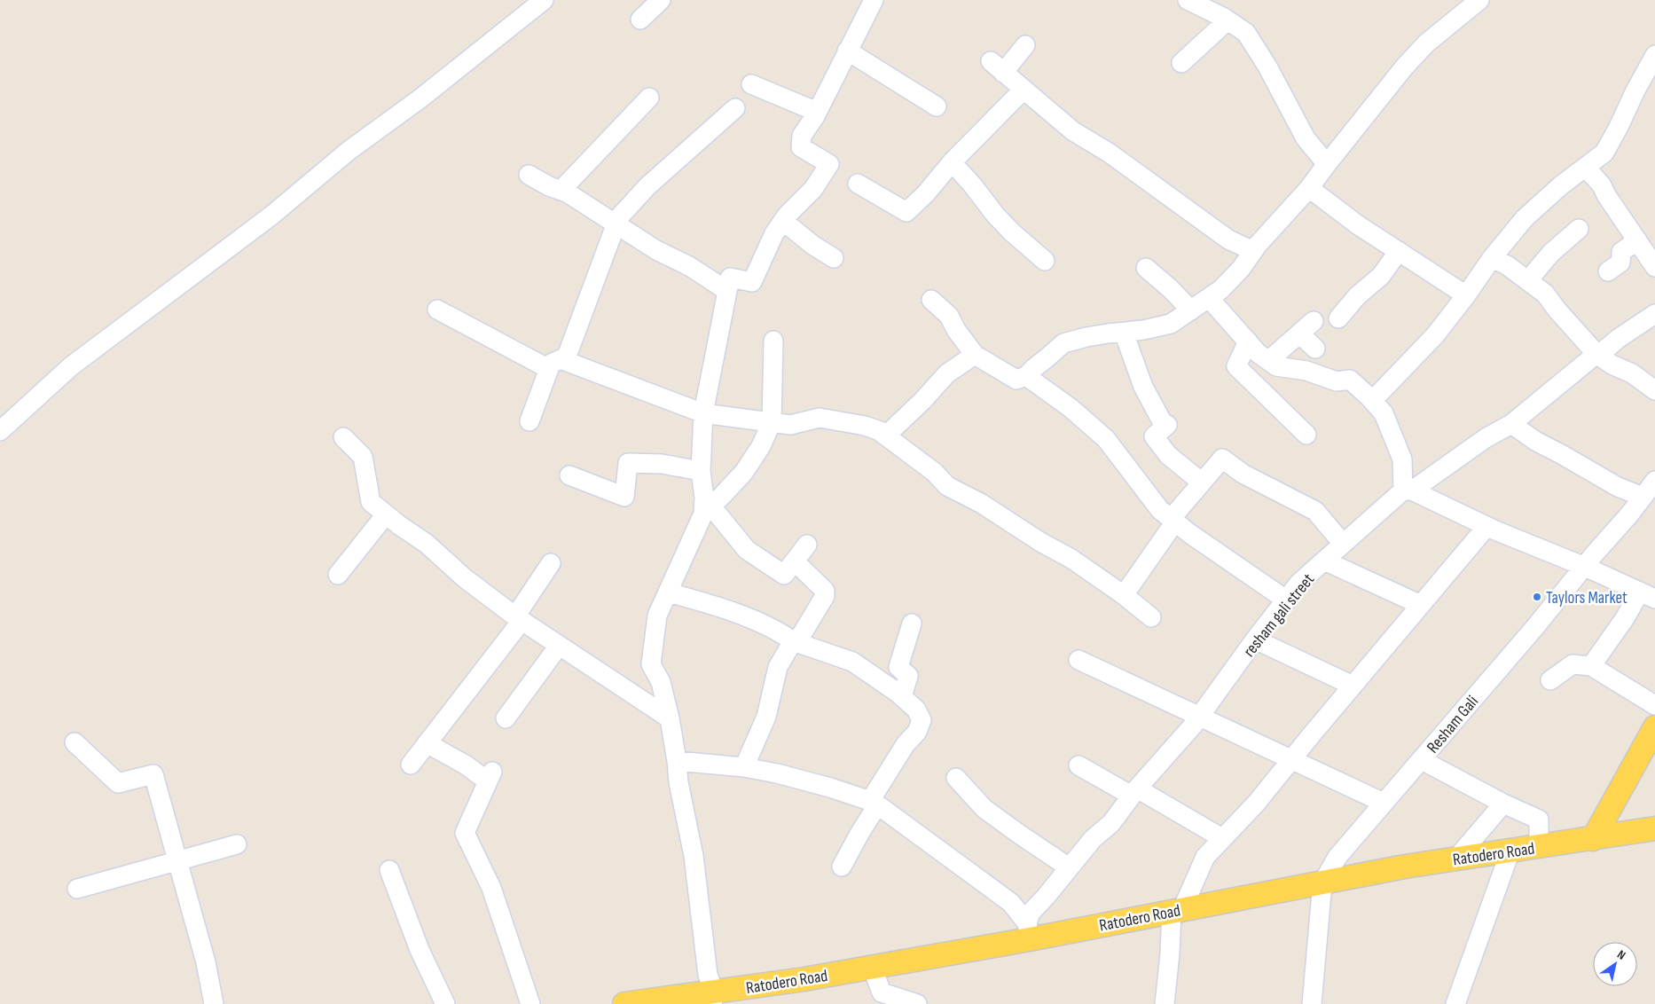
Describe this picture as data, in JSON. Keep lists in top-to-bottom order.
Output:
{
  "streets": {
    "main road": ["Ratodero Road"],
    "street": ["resham gali street", "Resham Gali"]
  },
  "crossings": [
    ["resham gali street", "Ratodero Road"],
    ["Resham Gali", "Ratodero Road"]
  ],
  "places": ["Taylors Market"],
  "north": "top right"
}
